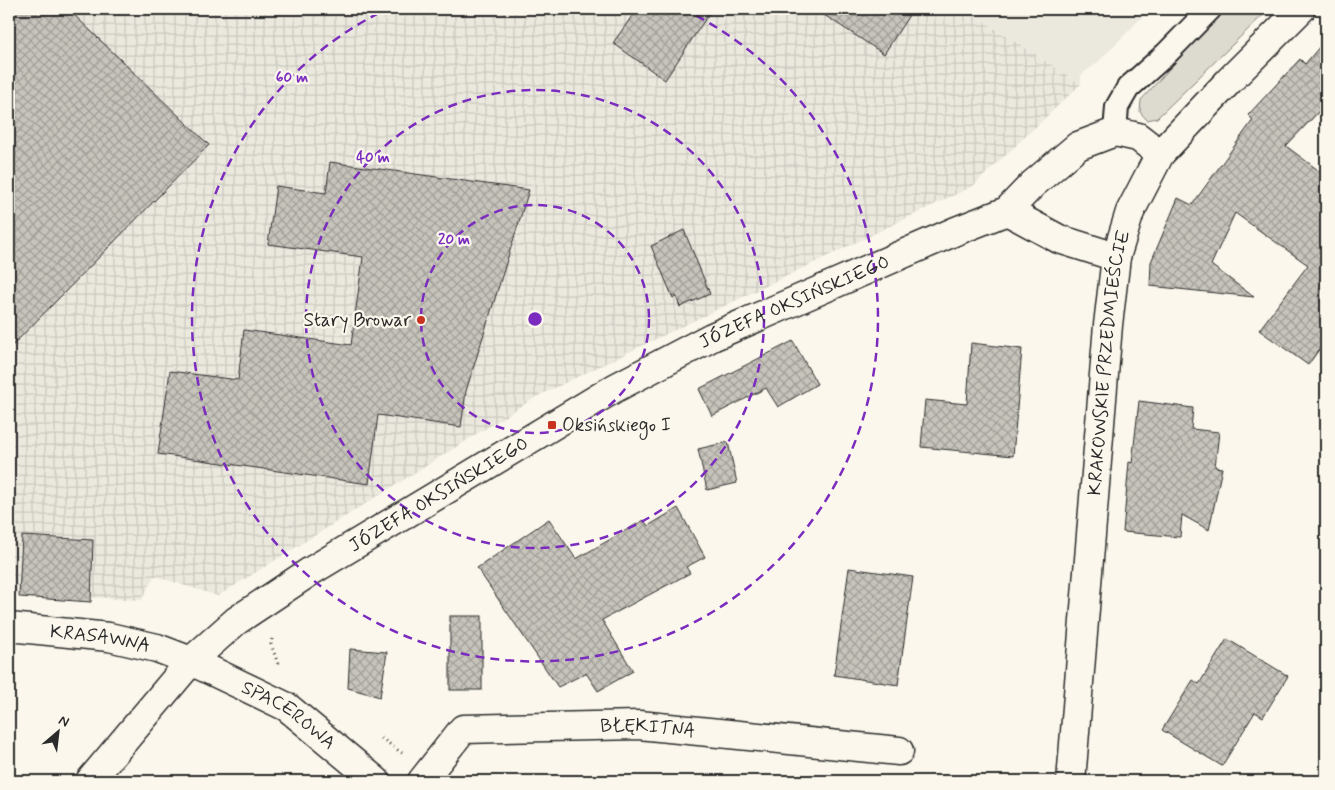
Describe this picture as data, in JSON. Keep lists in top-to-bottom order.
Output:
{
  "streets": {
    "street": [
      "JÓZEFA OKSIŃSKIEGO",
      "KRAKOWSKIE PRZEDMIEŚCIE",
      "KRASAWNA",
      "SPACEROWA",
      "BŁĘKITNA"
    ]
  },
  "crossings": [
    ["JÓZEFA OKSIŃSKIEGO", "KRASAWNA"],
    ["JÓZEFA OKSIŃSKIEGO", "SPACEROWA"],
    ["KRASAWNA", "SPACEROWA"]
  ],
  "places": {
    "other": ["Stary Browar"],
    "transit": ["Oksińskiego I"]
  },
  "north": "top right",
  "rings": ["60 m", "40 m", "20 m"]
}
